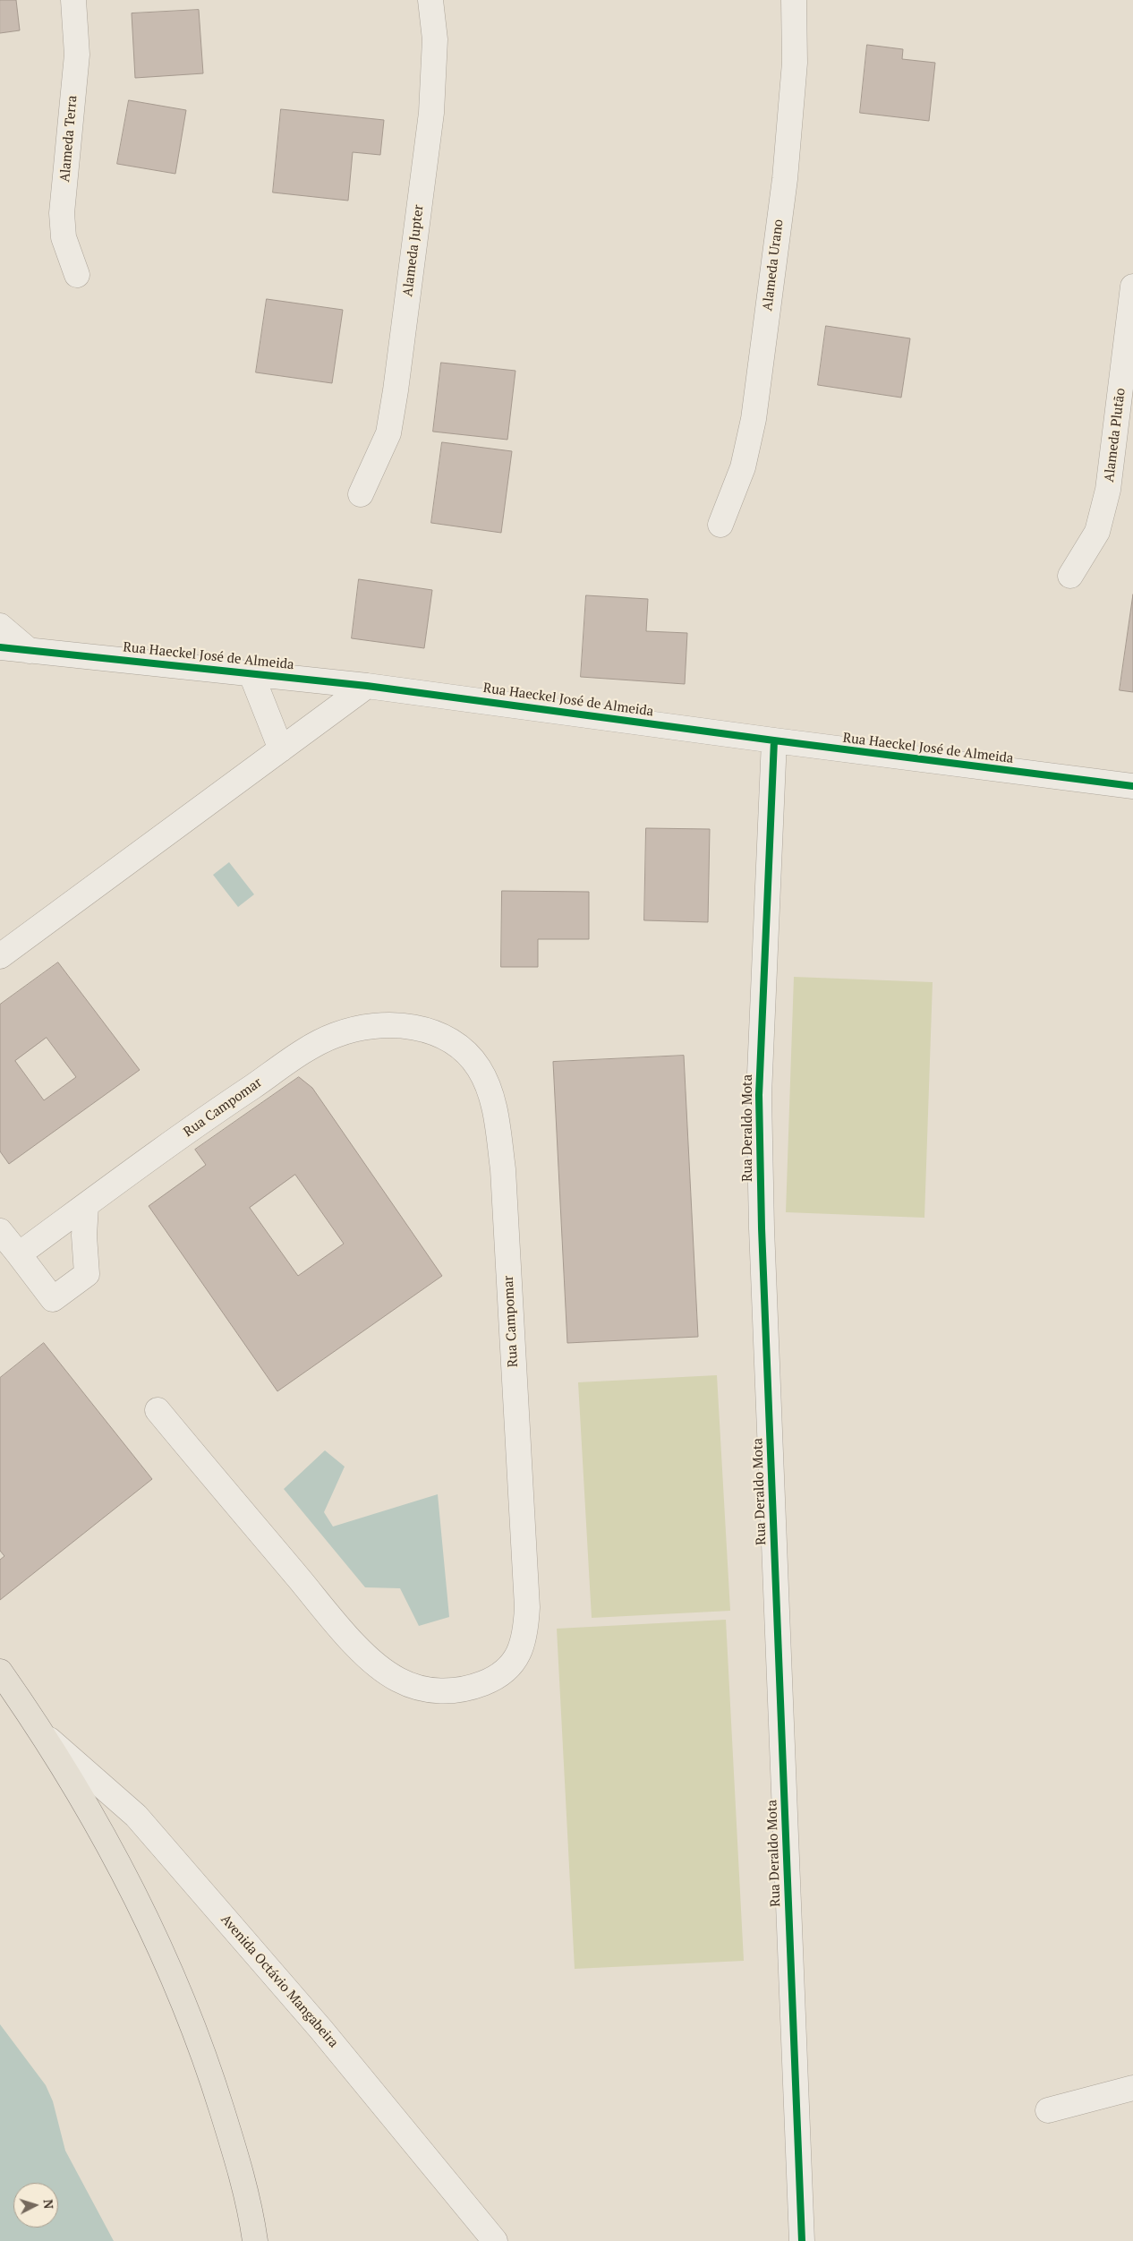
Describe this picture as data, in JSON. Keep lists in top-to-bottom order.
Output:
{
  "streets": {
    "main road": ["Avenida Octávio Mangabeira"],
    "street": [
      "Alameda Terra",
      "Alameda Jupter",
      "Alameda Urano",
      "Alameda Plutão",
      "Rua Haeckel José de Almeida",
      "Rua Campomar",
      "Rua Deraldo Mota"
    ]
  },
  "crossings": [
    ["Rua Haeckel José de Almeida", "Rua Deraldo Mota"]
  ],
  "north": "right"
}
